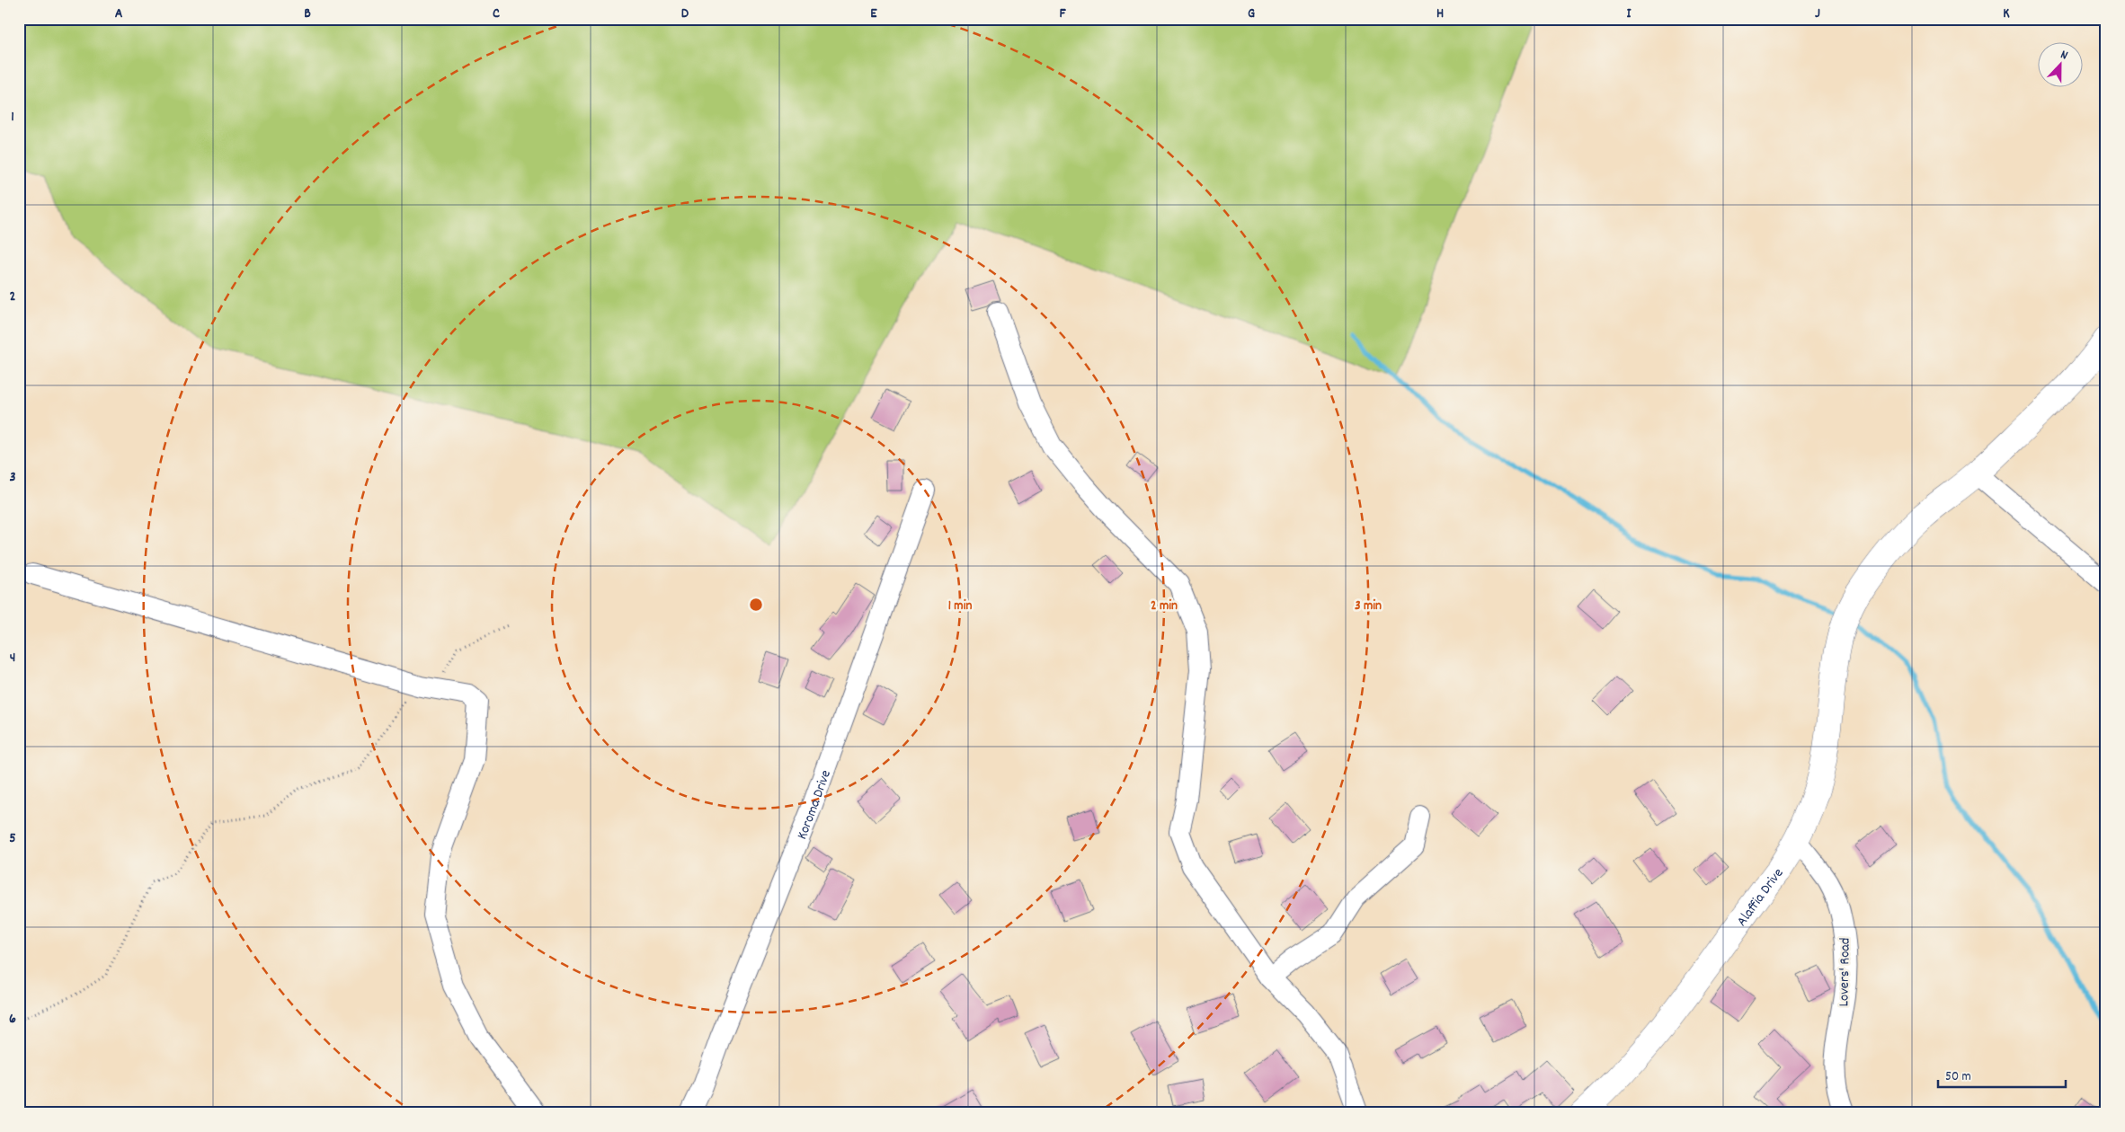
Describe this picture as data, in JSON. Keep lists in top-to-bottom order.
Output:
{
  "streets": {
    "street": ["Koroma Drive", "Alaffia Drive", "Lovers' Road"]
  },
  "crossings": [
    ["Alaffia Drive", "Lovers' Road"]
  ],
  "scale_bar": "50 m",
  "north": "top",
  "grid": {
    "columns": [
      "A",
      "B",
      "C",
      "D",
      "E",
      "F",
      "G",
      "H",
      "I",
      "J",
      "K"
    ],
    "rows": [
      "1",
      "2",
      "3",
      "4",
      "5",
      "6"
    ]
  },
  "rings": ["1 min", "2 min", "3 min"]
}
